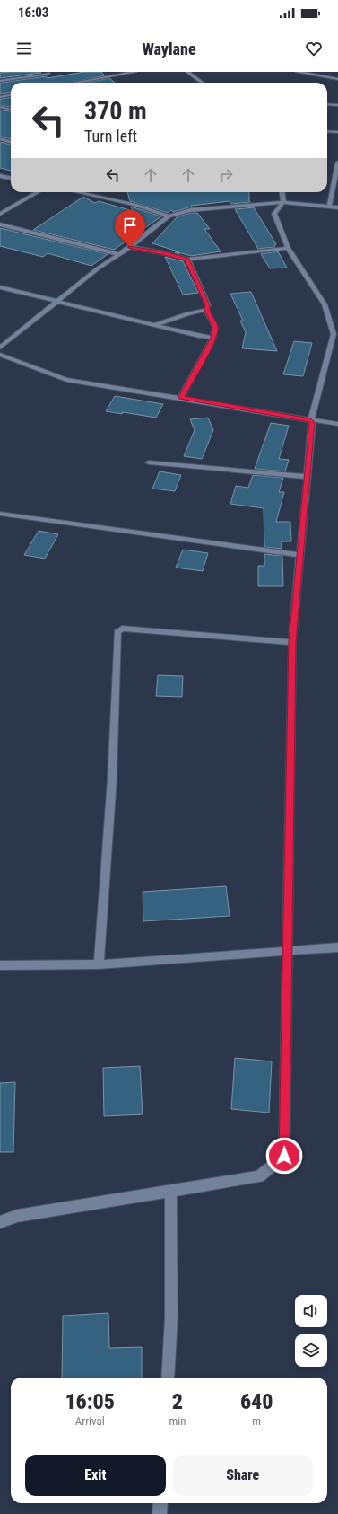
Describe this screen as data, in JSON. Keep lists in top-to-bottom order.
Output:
{
  "page": {
    "status": "16:03",
    "header": "Waylane",
    "turn": ["370 m", "Turn left"],
    "eta": [
      "16:05",
      "Arrival",
      "2",
      "min",
      "640",
      "m"
    ],
    "buttons": ["Exit", "Share"]
  }
}
